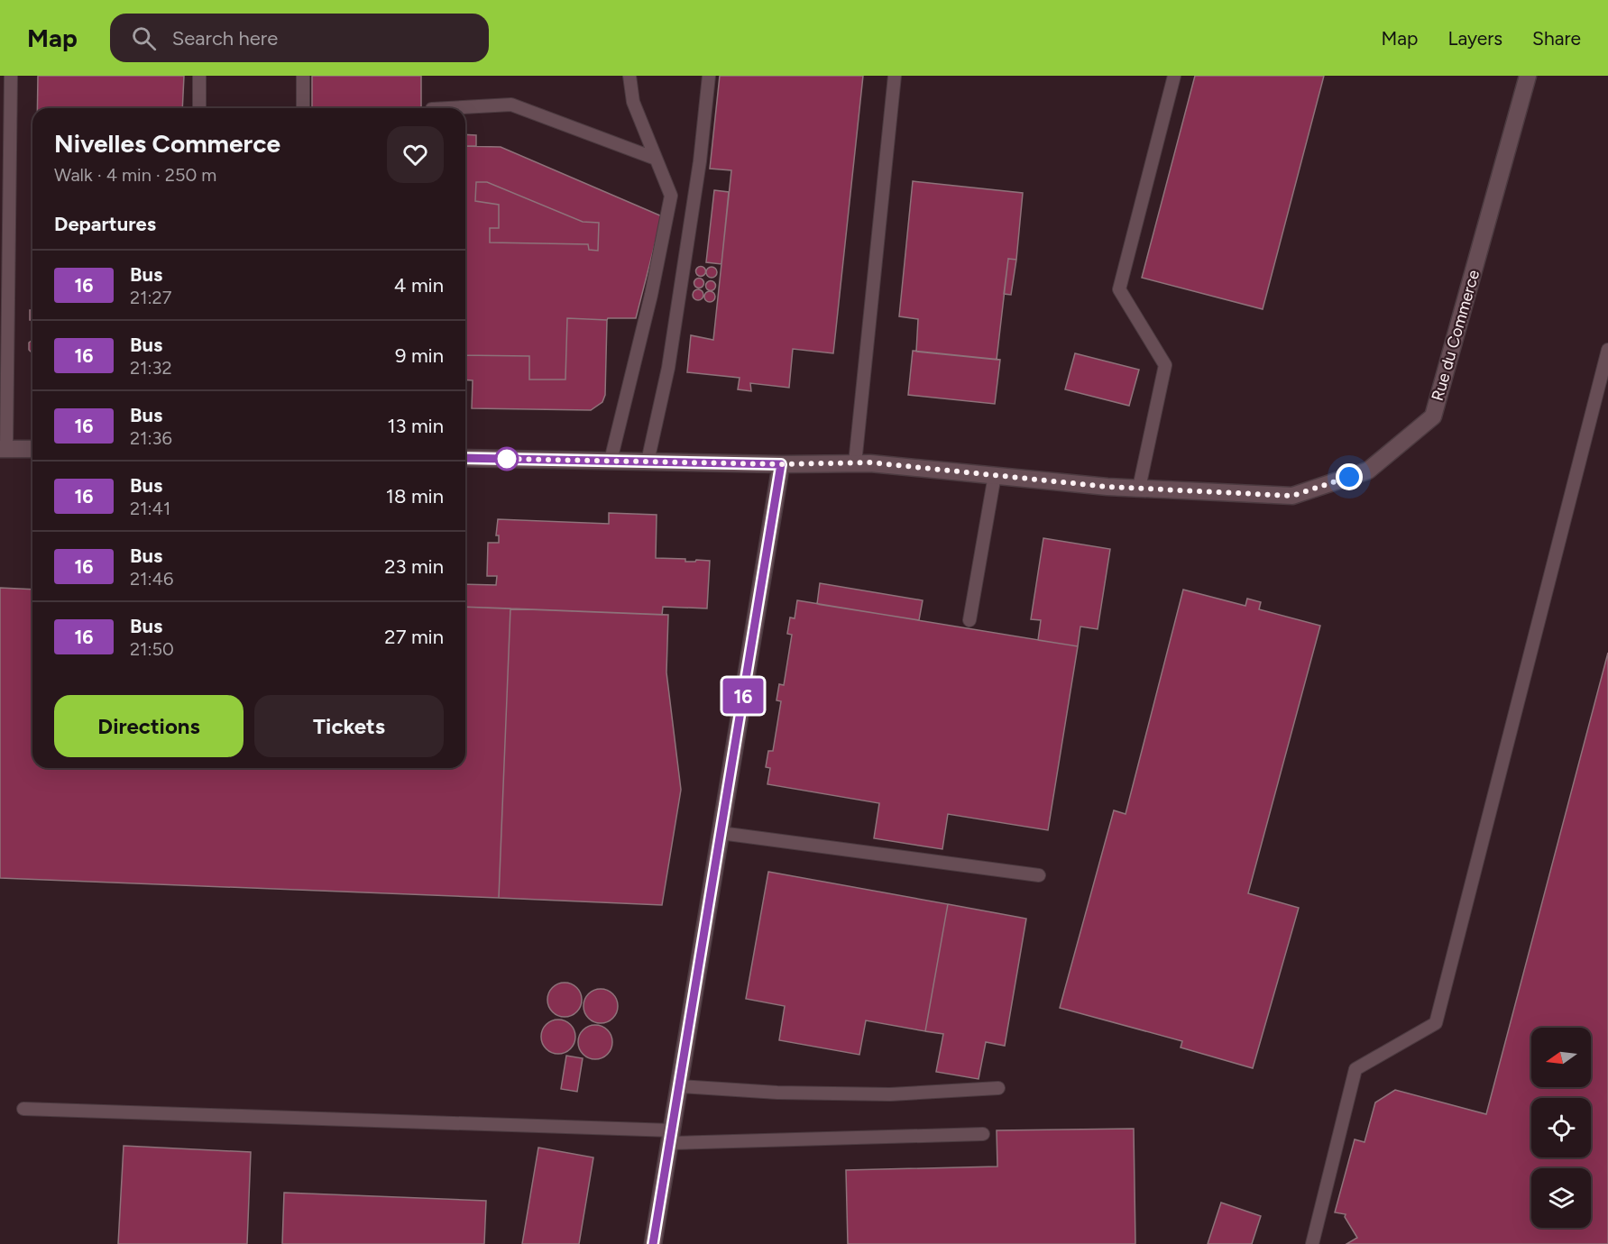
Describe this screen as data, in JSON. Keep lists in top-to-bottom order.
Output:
{
  "streets": {
    "street": ["Rue du Commerce"]
  },
  "lines": ["bus line 16"],
  "north": "left",
  "page": {
    "header": "Map",
    "search": "Search here",
    "nav": ["Map", "Layers", "Share"],
    "on_map": "16",
    "heading": [
      ["Nivelles Commerce", "Walk · 4 min · 250 m"],
      "Departures"
    ],
    "list": [
      {
        "mark": "16",
        "name": "Bus",
        "note": "21:27",
        "value": "4 min"
      },
      {
        "mark": "16",
        "name": "Bus",
        "note": "21:32",
        "value": "9 min"
      },
      {
        "mark": "16",
        "name": "Bus",
        "note": "21:36",
        "value": "13 min"
      },
      {
        "mark": "16",
        "name": "Bus",
        "note": "21:41",
        "value": "18 min"
      },
      {
        "mark": "16",
        "name": "Bus",
        "note": "21:46",
        "value": "23 min"
      },
      {
        "mark": "16",
        "name": "Bus",
        "note": "21:50",
        "value": "27 min"
      }
    ],
    "buttons": ["Directions", "Tickets"]
  }
}
